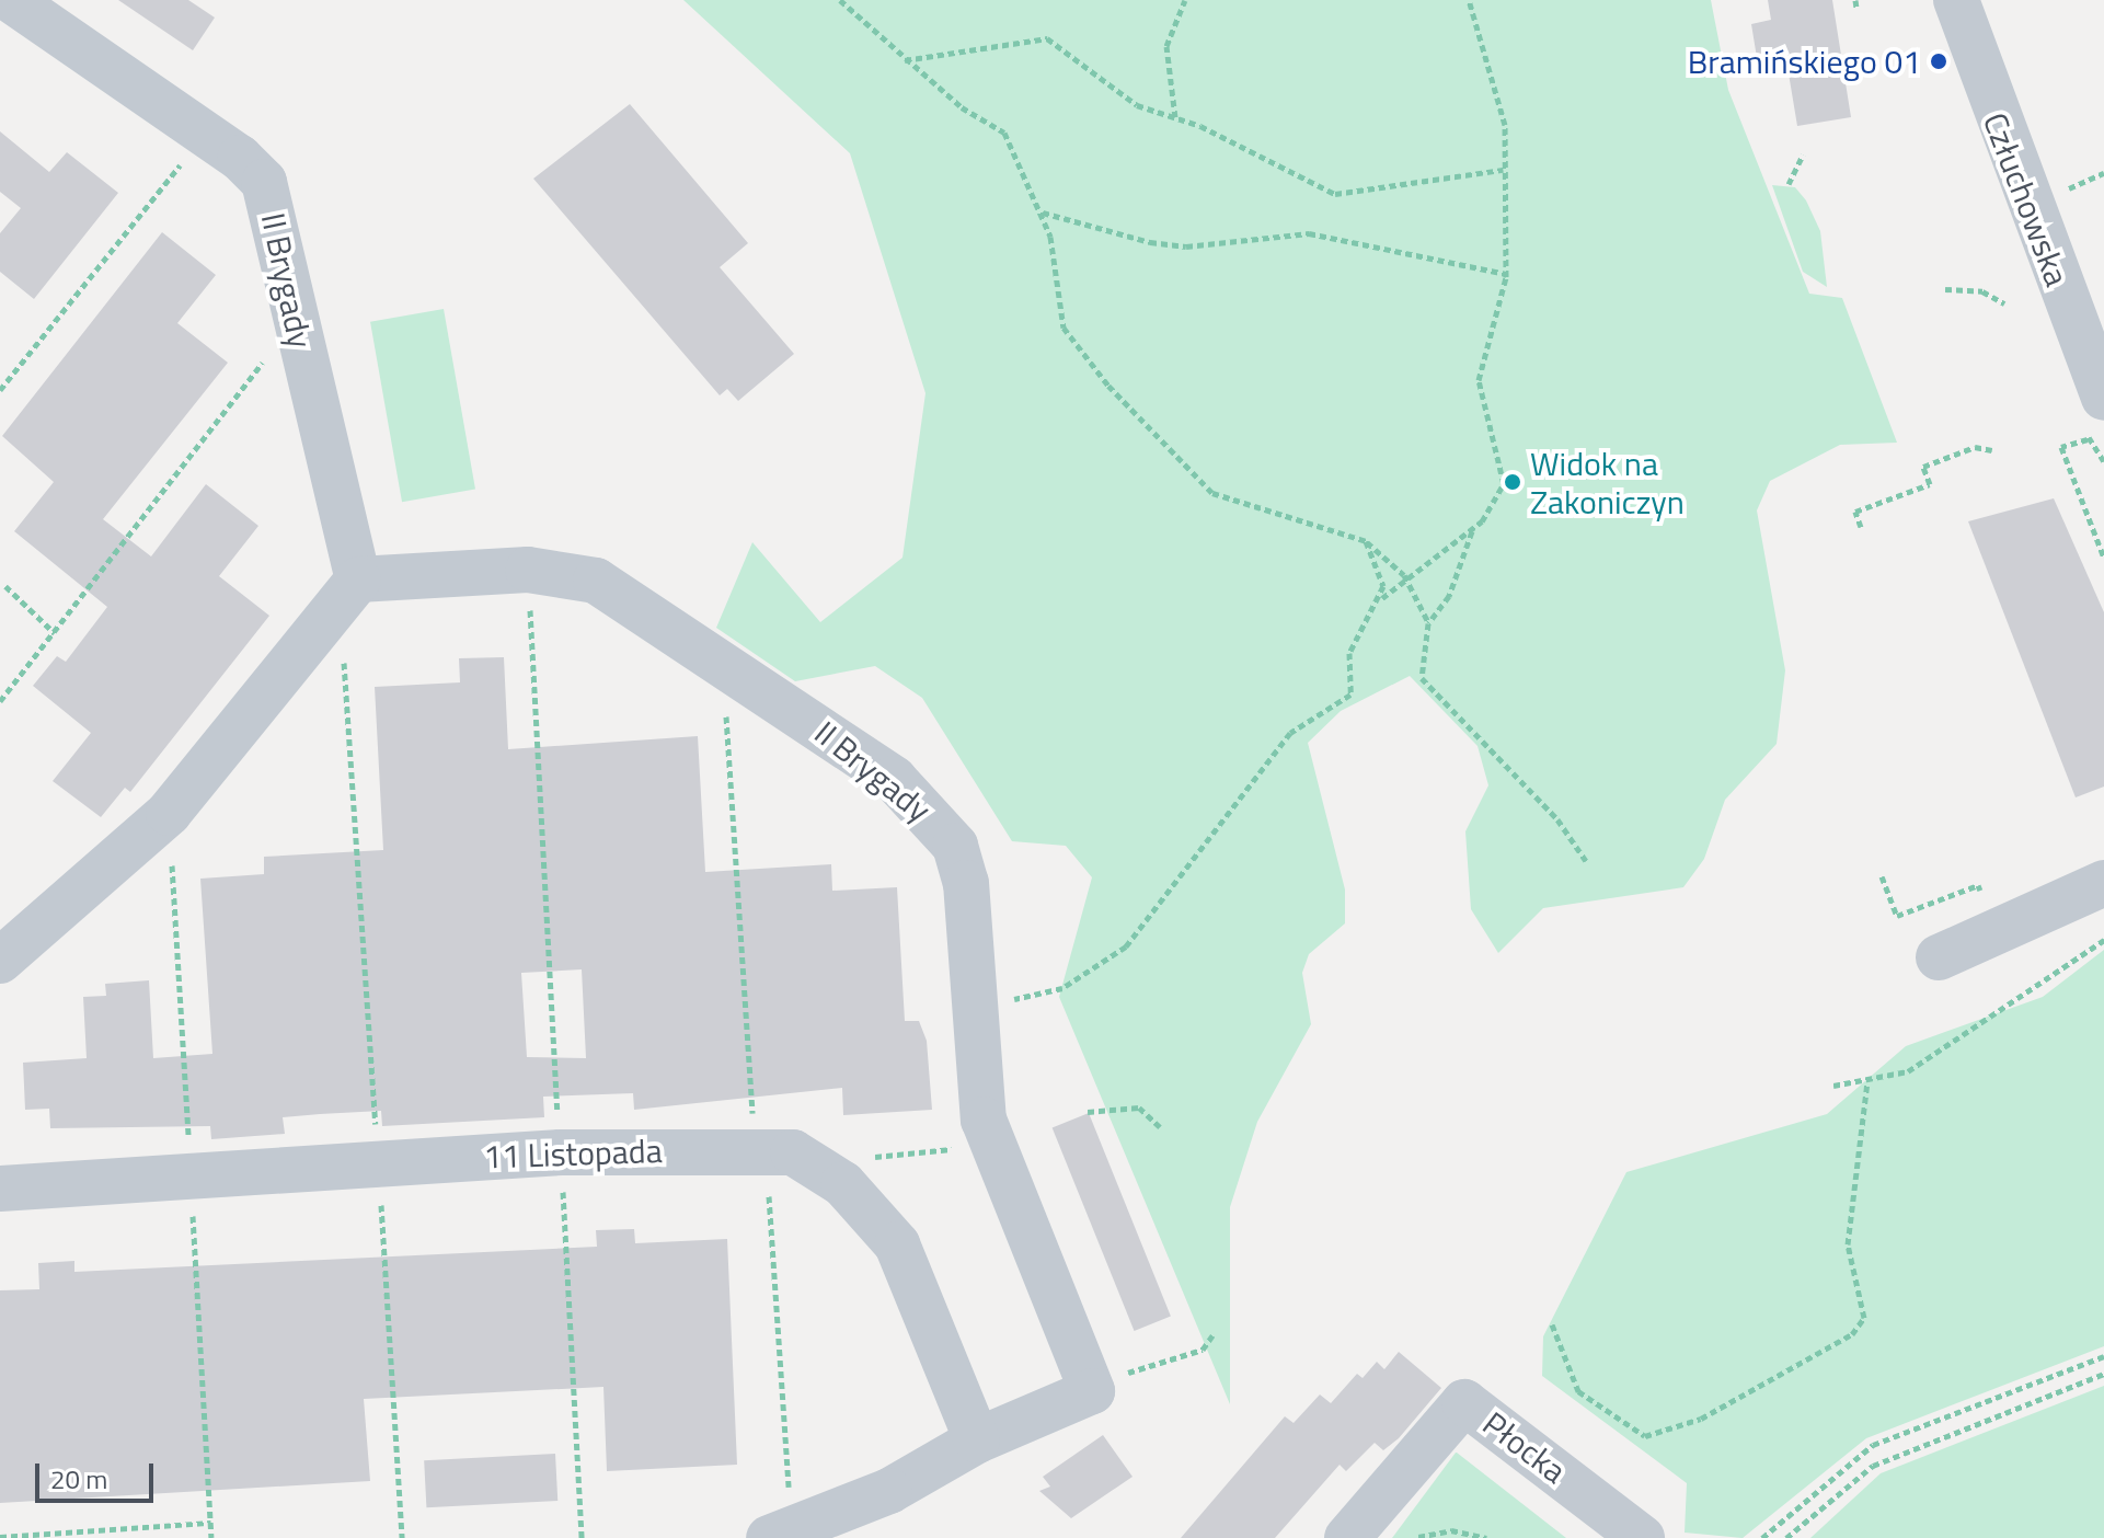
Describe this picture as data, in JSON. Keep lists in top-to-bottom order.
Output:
{
  "streets": {
    "street": [
      "Człuchowska",
      "II Brygady",
      "11 Listopada",
      "Płocka"
    ]
  },
  "places": ["Bramińskiego 01", "Widok na Zakoniczyn"],
  "scale_bar": "20 m"
}
